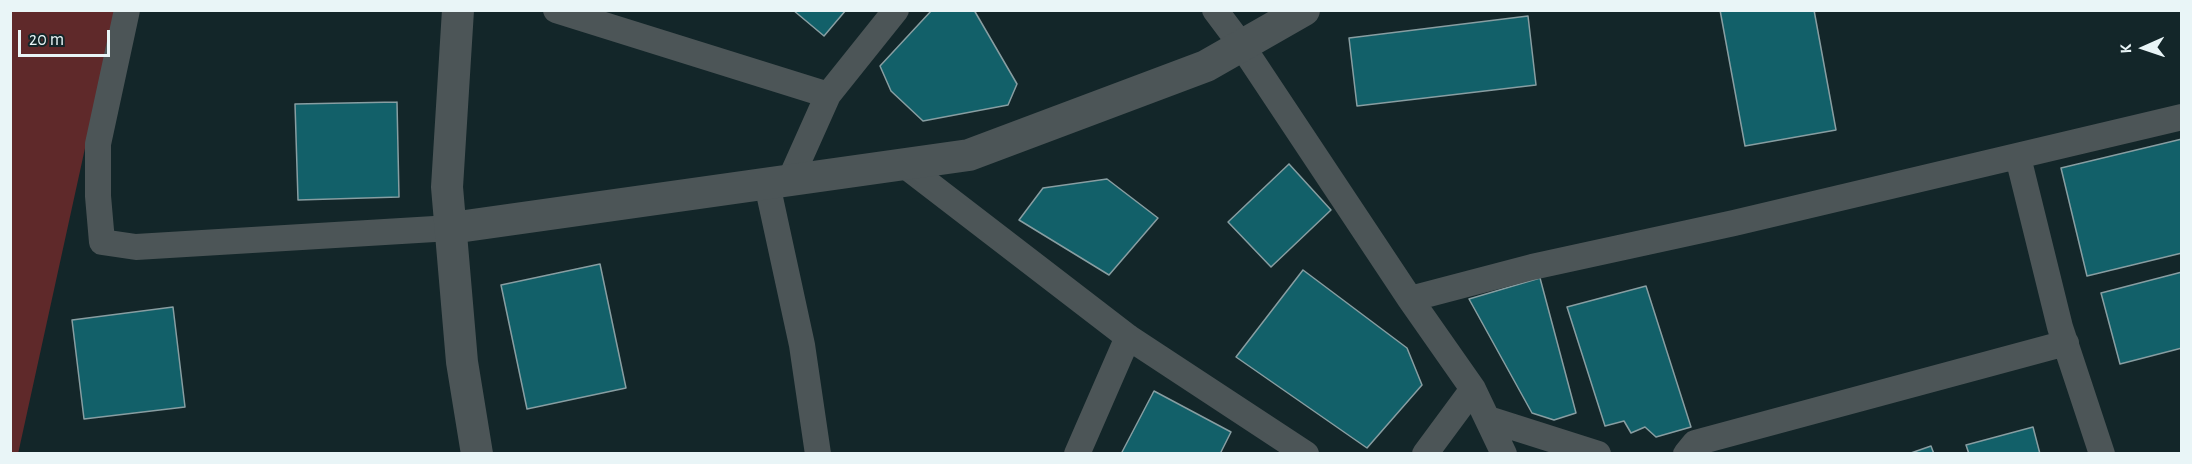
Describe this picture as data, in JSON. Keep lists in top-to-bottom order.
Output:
{
  "scale_bar": "20 m",
  "north": "left"
}
